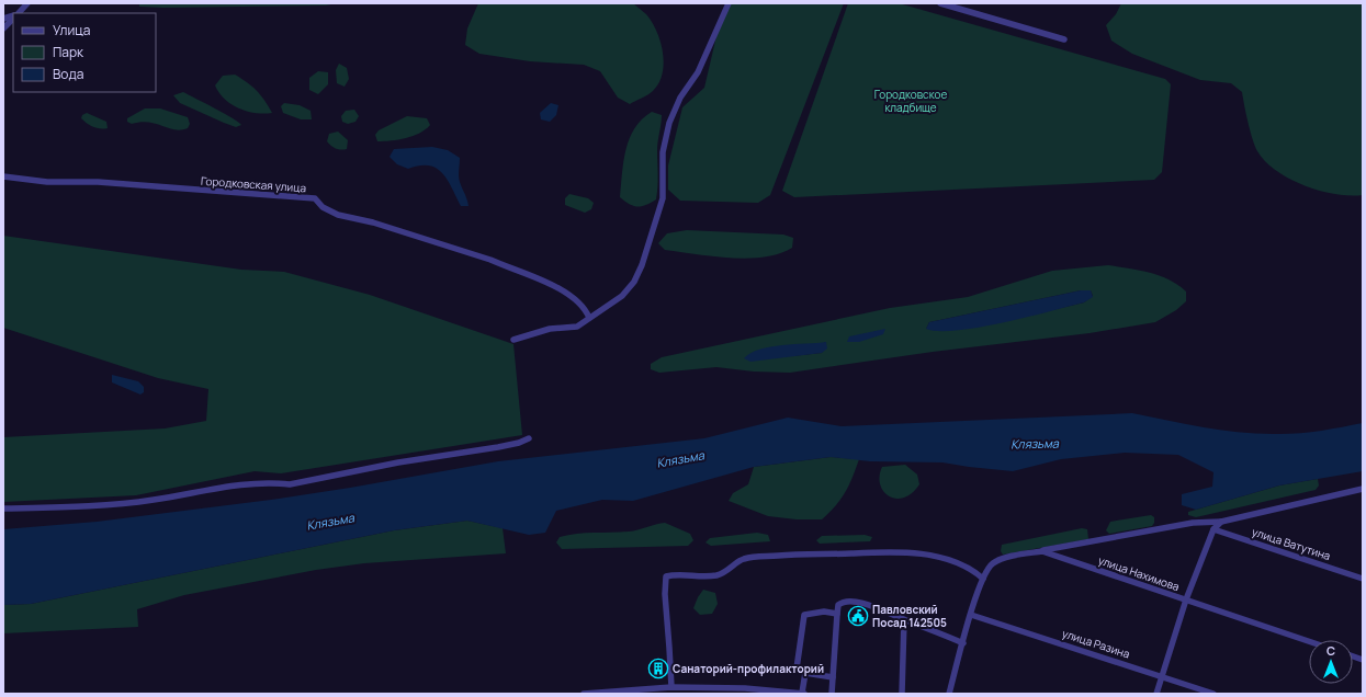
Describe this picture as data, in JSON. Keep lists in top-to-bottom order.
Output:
{
  "streets": {
    "street": [
      "Городковская улица",
      "улица Ватутина",
      "улица Нахимова",
      "улица Разина"
    ]
  },
  "crossings": [
    ["улица Нахимова", "улица Разина"]
  ],
  "water": ["Клязьма"],
  "parks": ["Городковское кладбище"],
  "places": {
    "public building": ["Павловский Посад 142505"],
    "building": ["Санаторий-профилакторий"]
  },
  "legend": ["Улица", "Парк", "Вода"],
  "north": "top"
}
